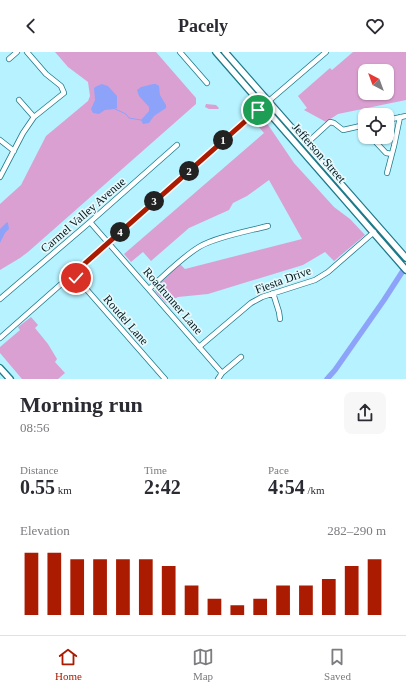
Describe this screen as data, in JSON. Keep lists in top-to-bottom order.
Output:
{
  "streets": {
    "main road": ["Jefferson Street"],
    "street": [
      "Carmel Valley Avenue",
      "Fiesta Drive",
      "Roadrunner Lane",
      "Roudel Lane"
    ]
  },
  "crossings": [
    ["Jefferson Street", "Fiesta Drive"],
    ["Carmel Valley Avenue", "Roadrunner Lane"],
    ["Fiesta Drive", "Roadrunner Lane"]
  ],
  "north": "top left",
  "page": {
    "header": "Pacely",
    "pins": [
      "1",
      "2",
      "3",
      "4"
    ],
    "heading": ["Morning run", "08:56"],
    "stats": [
      ["Distance", "0.55 km"],
      ["Time", "2:42"],
      ["Pace", "4:54 /km"]
    ],
    "chart": ["Elevation", "282–290 m"],
    "tabs": ["Home", "Map", "Saved"]
  }
}
